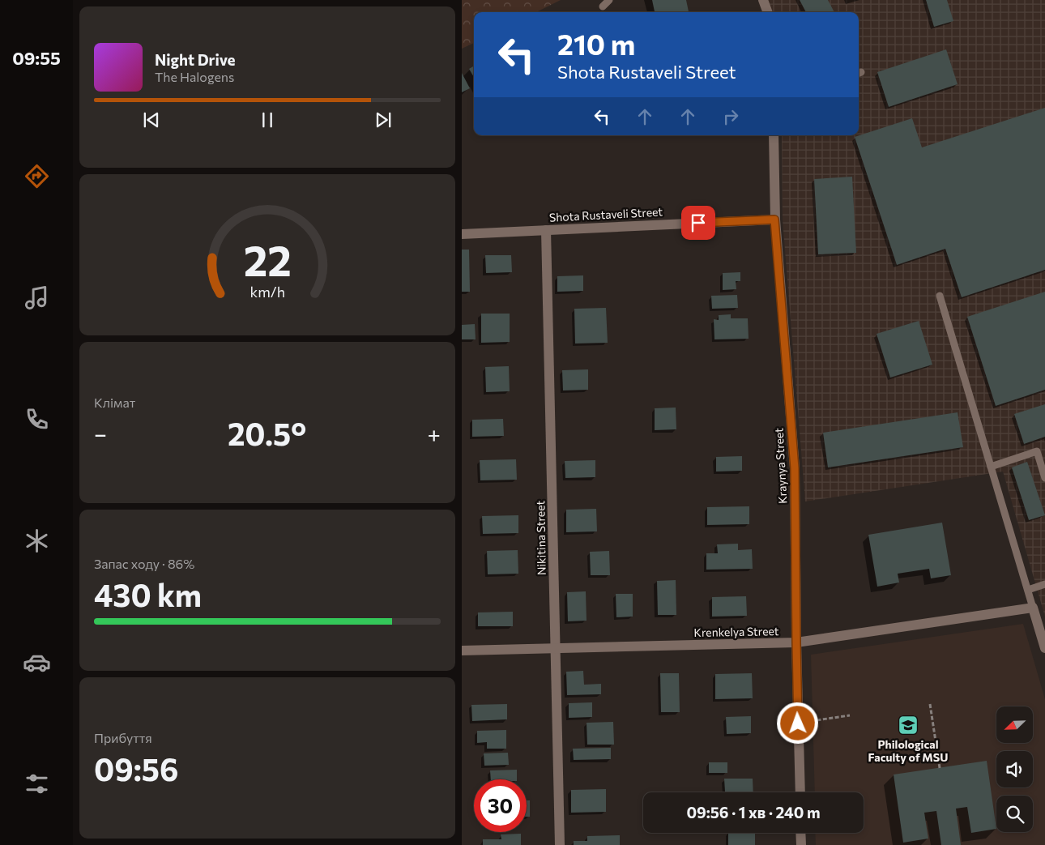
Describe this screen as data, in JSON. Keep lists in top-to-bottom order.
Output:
{
  "streets": {
    "street": [
      "Shota Rustaveli Street",
      "Kraynya Street",
      "Nikitina Street",
      "Krenkelya Street"
    ]
  },
  "crossings": [
    ["Shota Rustaveli Street", "Kraynya Street"],
    ["Shota Rustaveli Street", "Nikitina Street"],
    ["Kraynya Street", "Krenkelya Street"],
    ["Nikitina Street", "Krenkelya Street"]
  ],
  "places": {
    "school or university": ["Philological Faculty of MSU"]
  },
  "north": "bottom left",
  "page": {
    "tabs": "09:55",
    "turn": ["210 m", "Shota Rustaveli Street"],
    "song": ["Night Drive", "The Halogens"],
    "tile": [
      "Клімат",
      ["Запас ходу · 86%", "430 km"],
      ["Прибуття", "09:56"]
    ],
    "heat": ["−", "20.5°", "+"],
    "limit": "30",
    "trip": "09:56 · 1 хв · 240 m",
    "gauge": ["22", "km/h"]
  }
}
